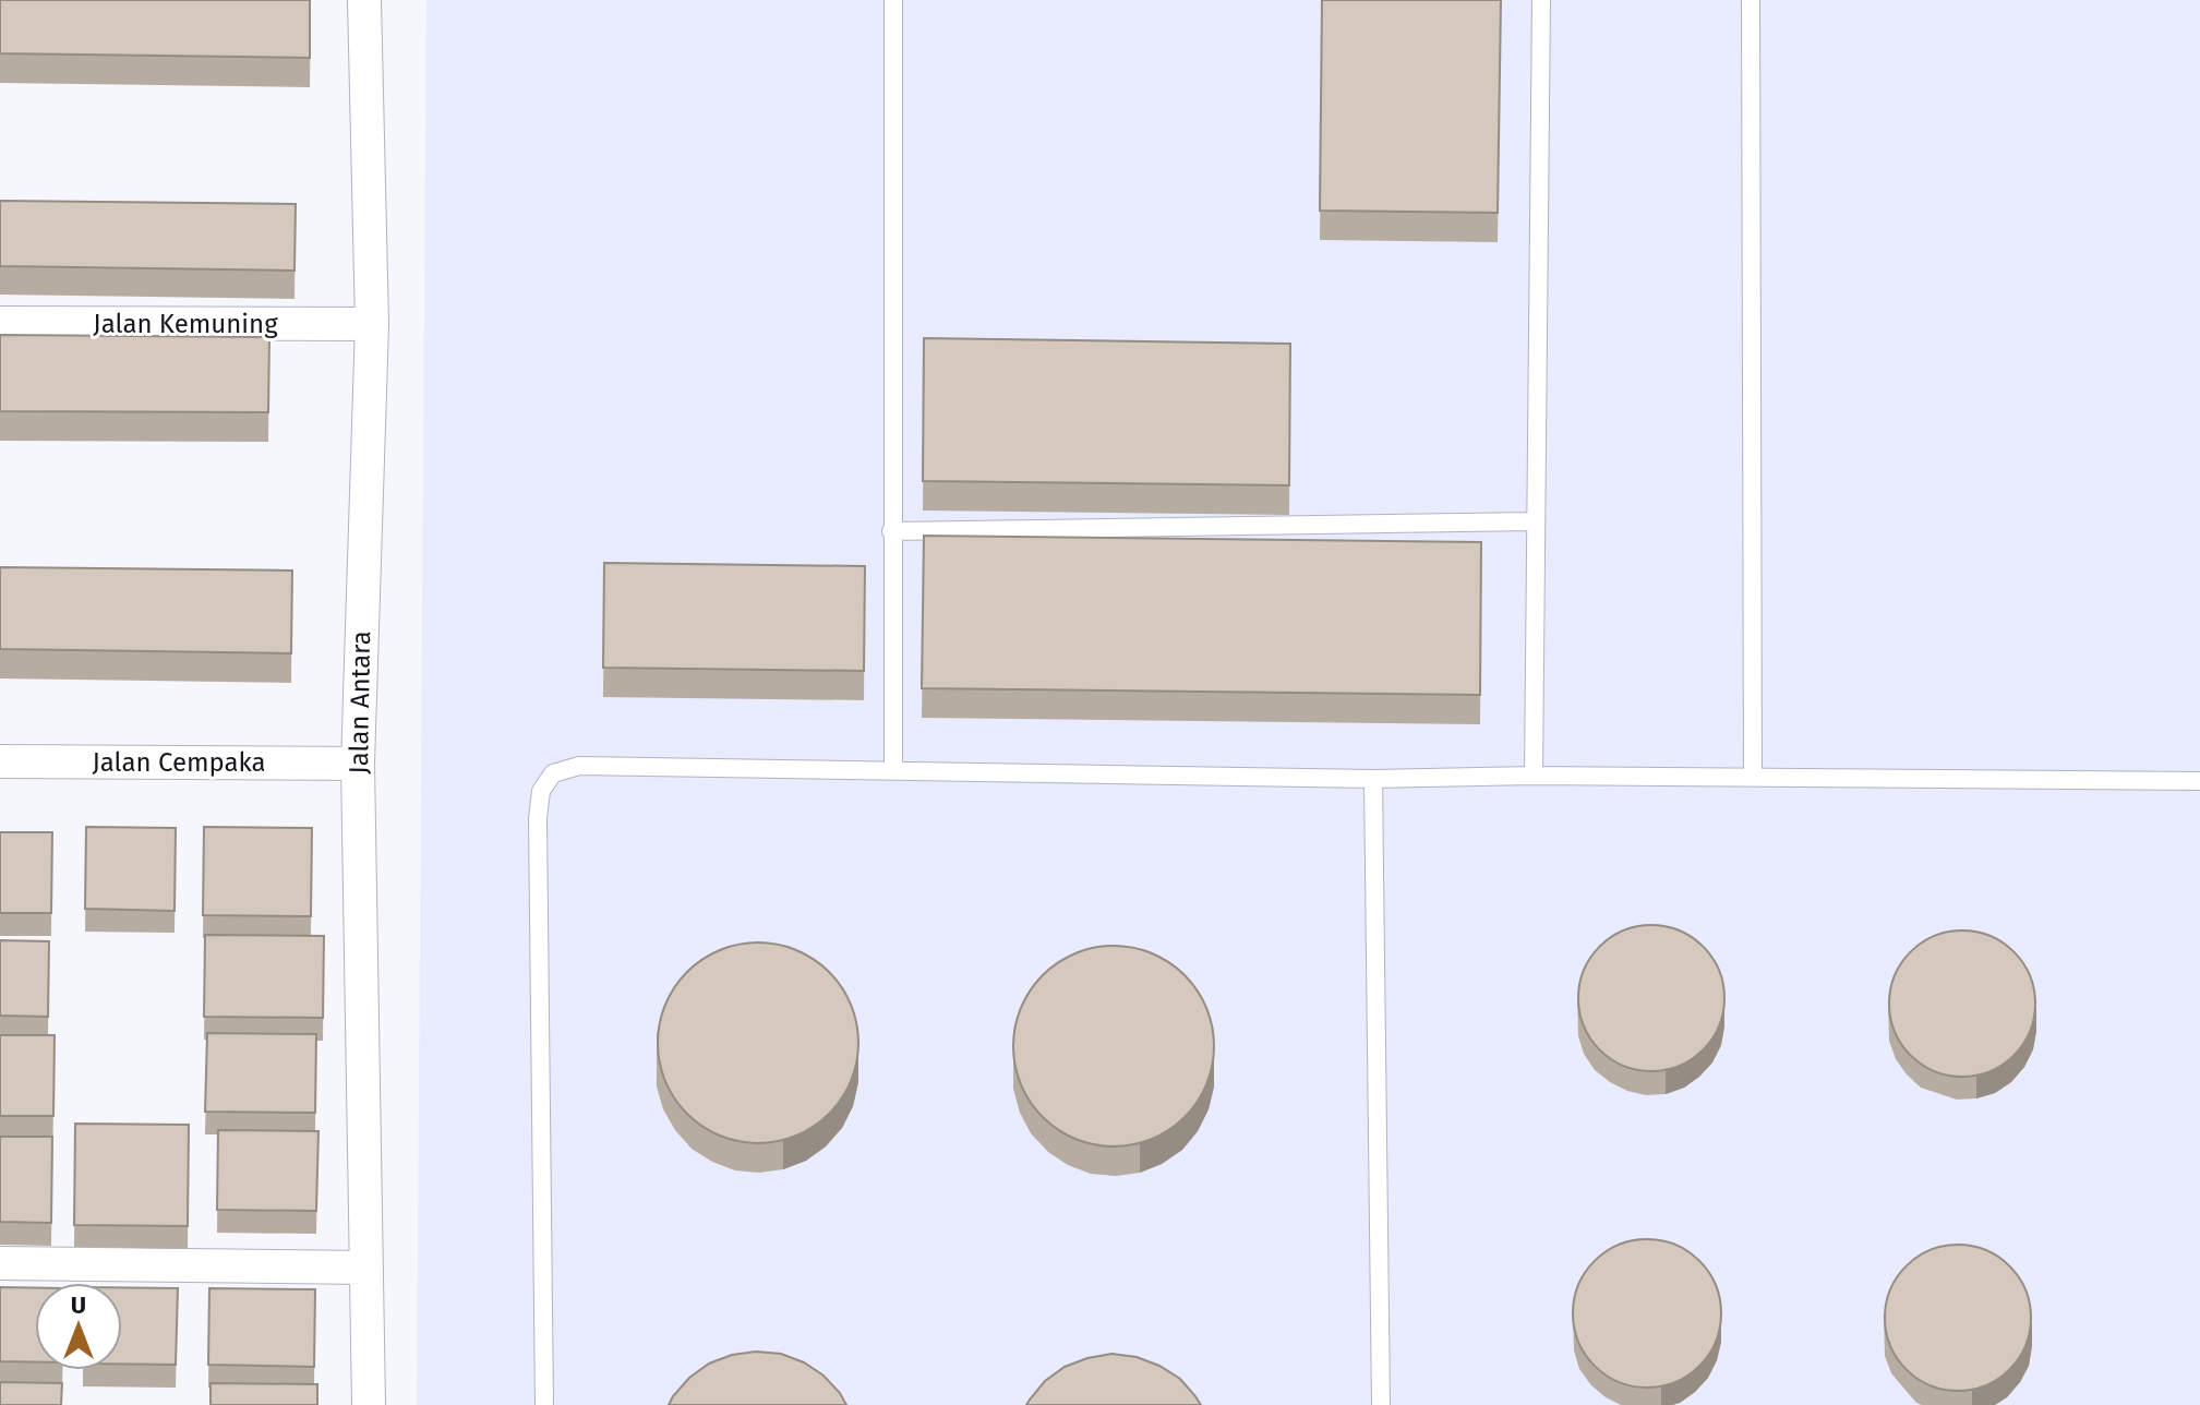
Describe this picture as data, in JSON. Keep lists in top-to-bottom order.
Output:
{
  "streets": {
    "street": ["Jalan Kemuning", "Jalan Antara", "Jalan Cempaka"]
  },
  "crossings": [
    ["Jalan Kemuning", "Jalan Antara"],
    ["Jalan Antara", "Jalan Cempaka"]
  ],
  "north": "top"
}
